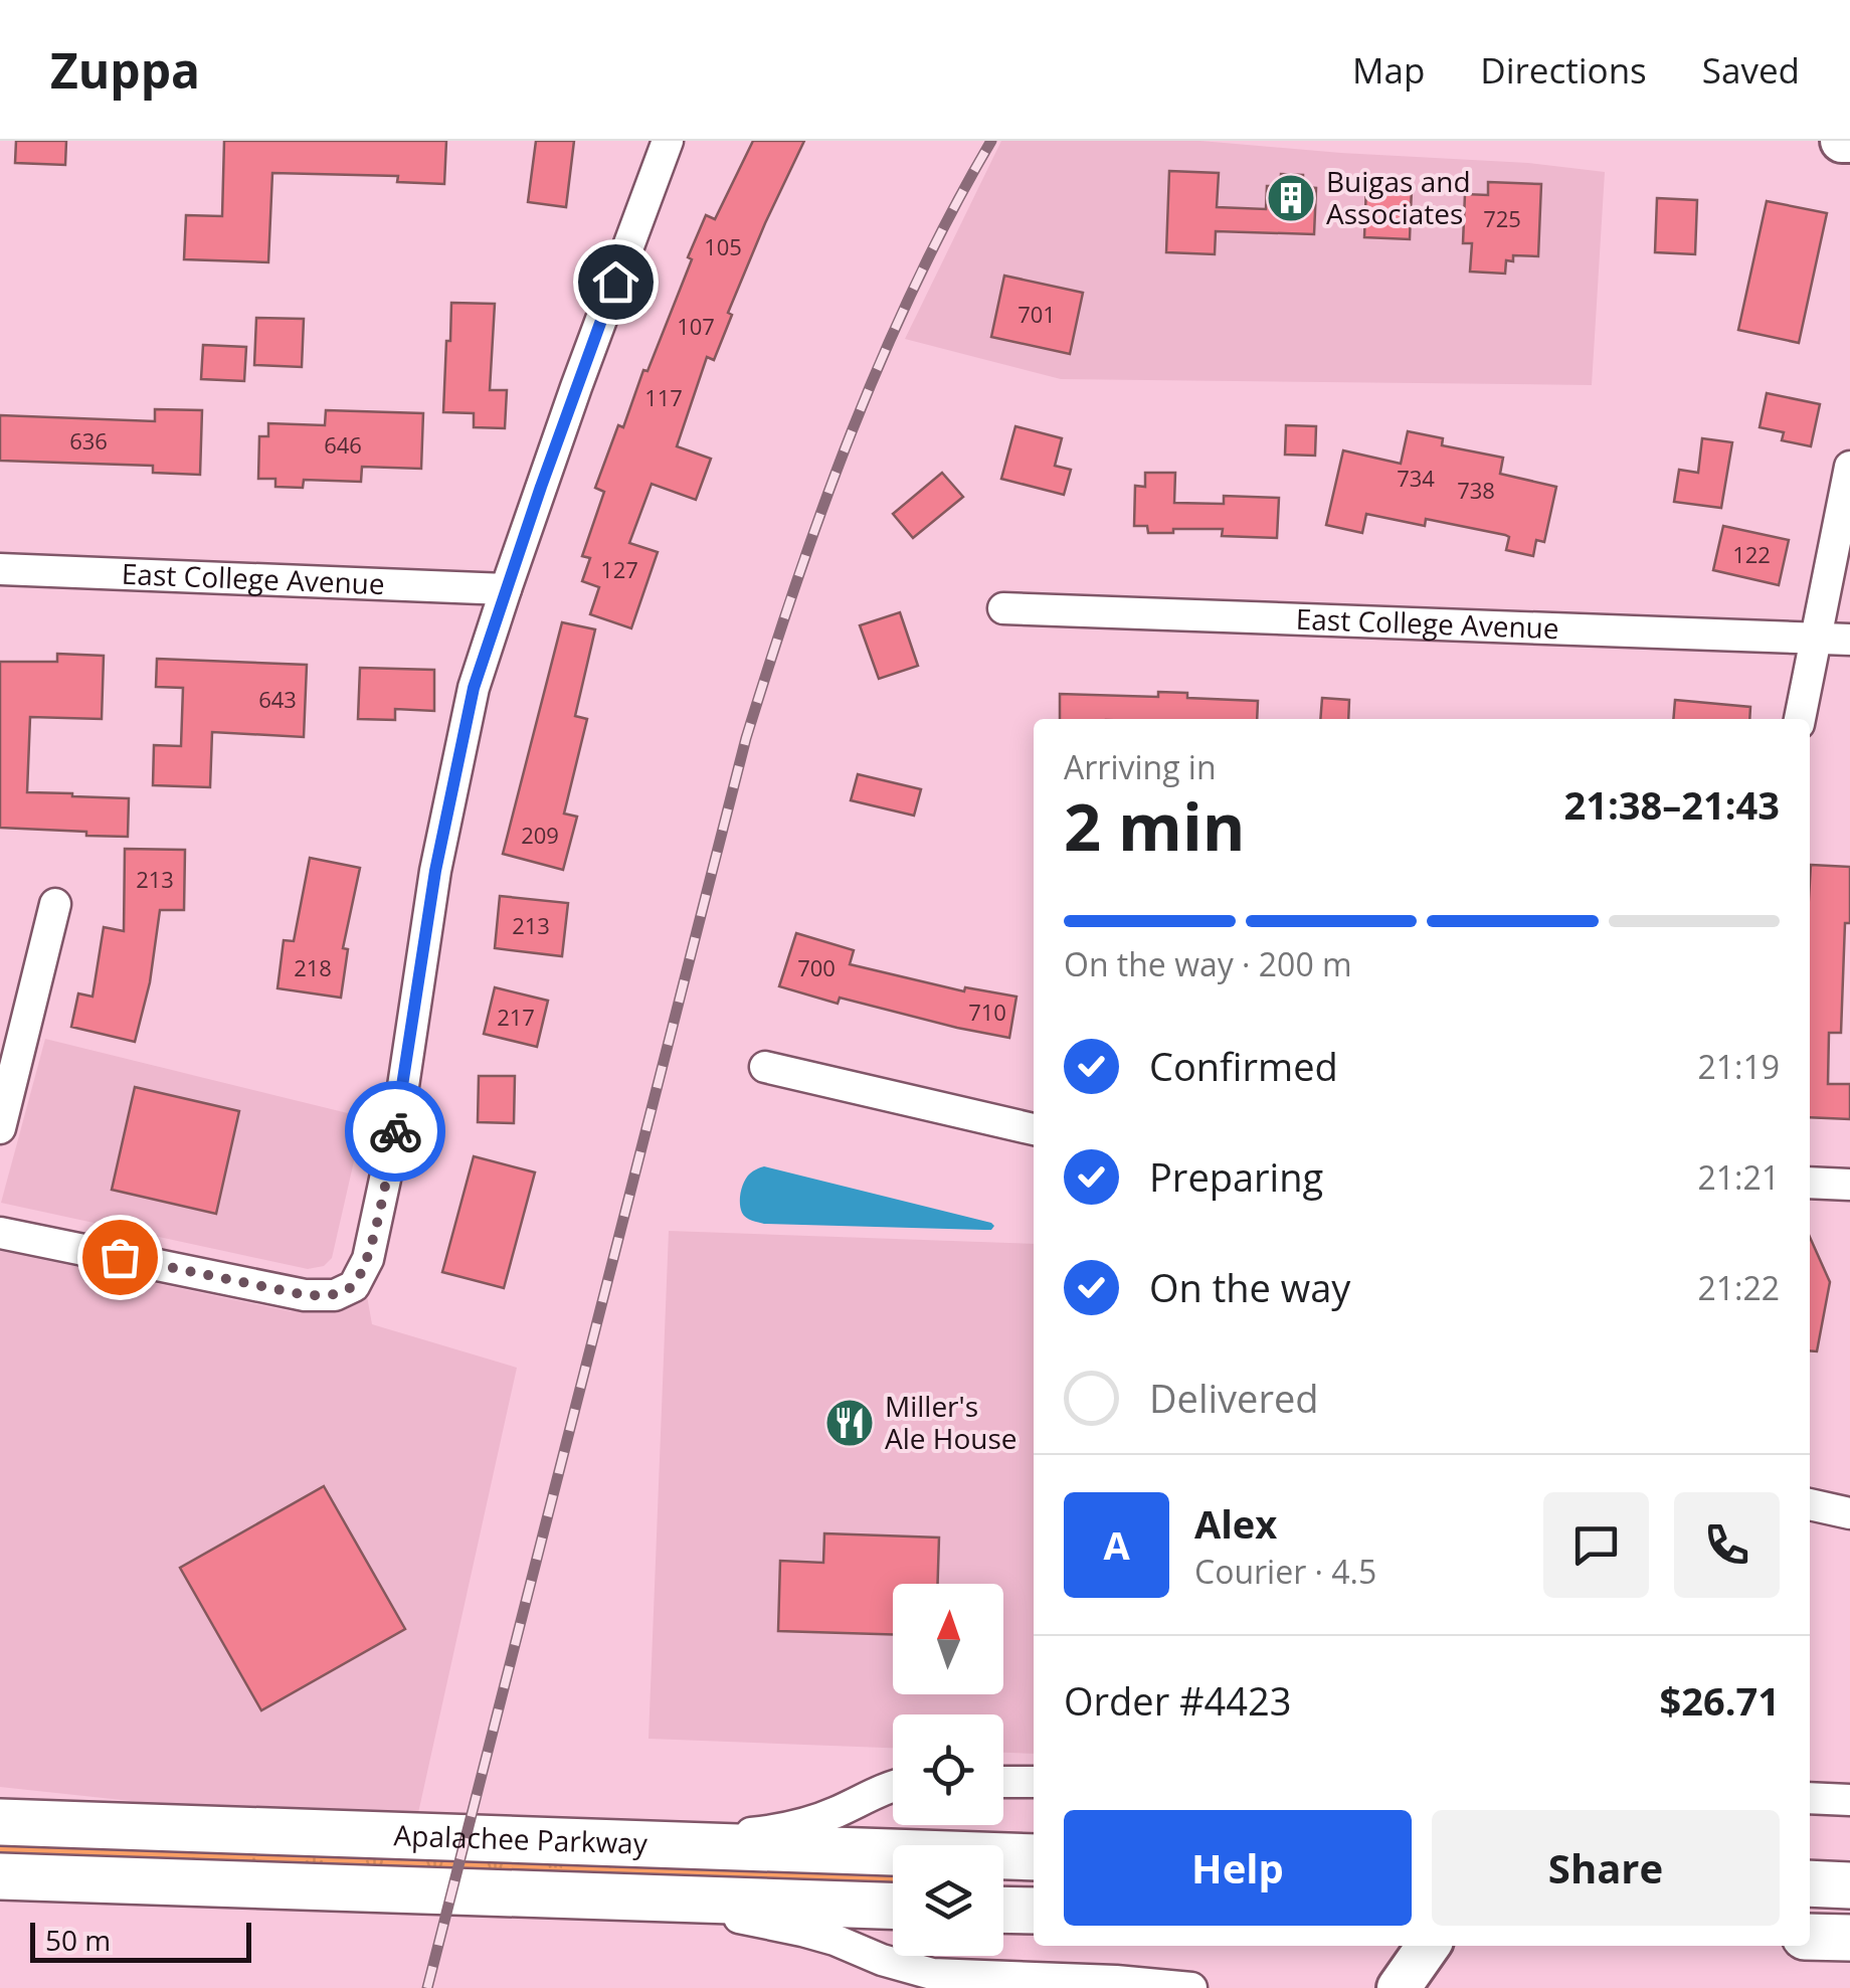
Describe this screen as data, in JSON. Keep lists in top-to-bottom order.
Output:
{
  "streets": {
    "main road": ["Apalachee Parkway"],
    "street": ["East College Avenue"]
  },
  "places": {
    "building": ["Buigas and Associates"],
    "restaurant": ["Miller's Ale House"]
  },
  "house_numbers": [
    "725",
    "105",
    "701",
    "107",
    "117",
    "636",
    "646",
    "734",
    "738",
    "122",
    "127",
    "643",
    "209",
    "213",
    "213",
    "218",
    "700",
    "710",
    "217"
  ],
  "scale_bar": "50 m",
  "north": "top",
  "page": {
    "header": "Zuppa",
    "nav": ["Map", "Directions", "Saved"],
    "heading": ["2 min", "Arriving in", "21:38–21:43"],
    "panel": [
      "Alex",
      "Courier · 4.5",
      "Order #4423",
      "$26.71"
    ],
    "bar": "On the way · 200 m",
    "list": [
      ["Confirmed", "21:19"],
      ["Preparing", "21:21"],
      ["On the way", "21:22"],
      "Delivered"
    ],
    "round": "A",
    "buttons": ["Help", "Share"],
    "scale": "50 m"
  }
}
